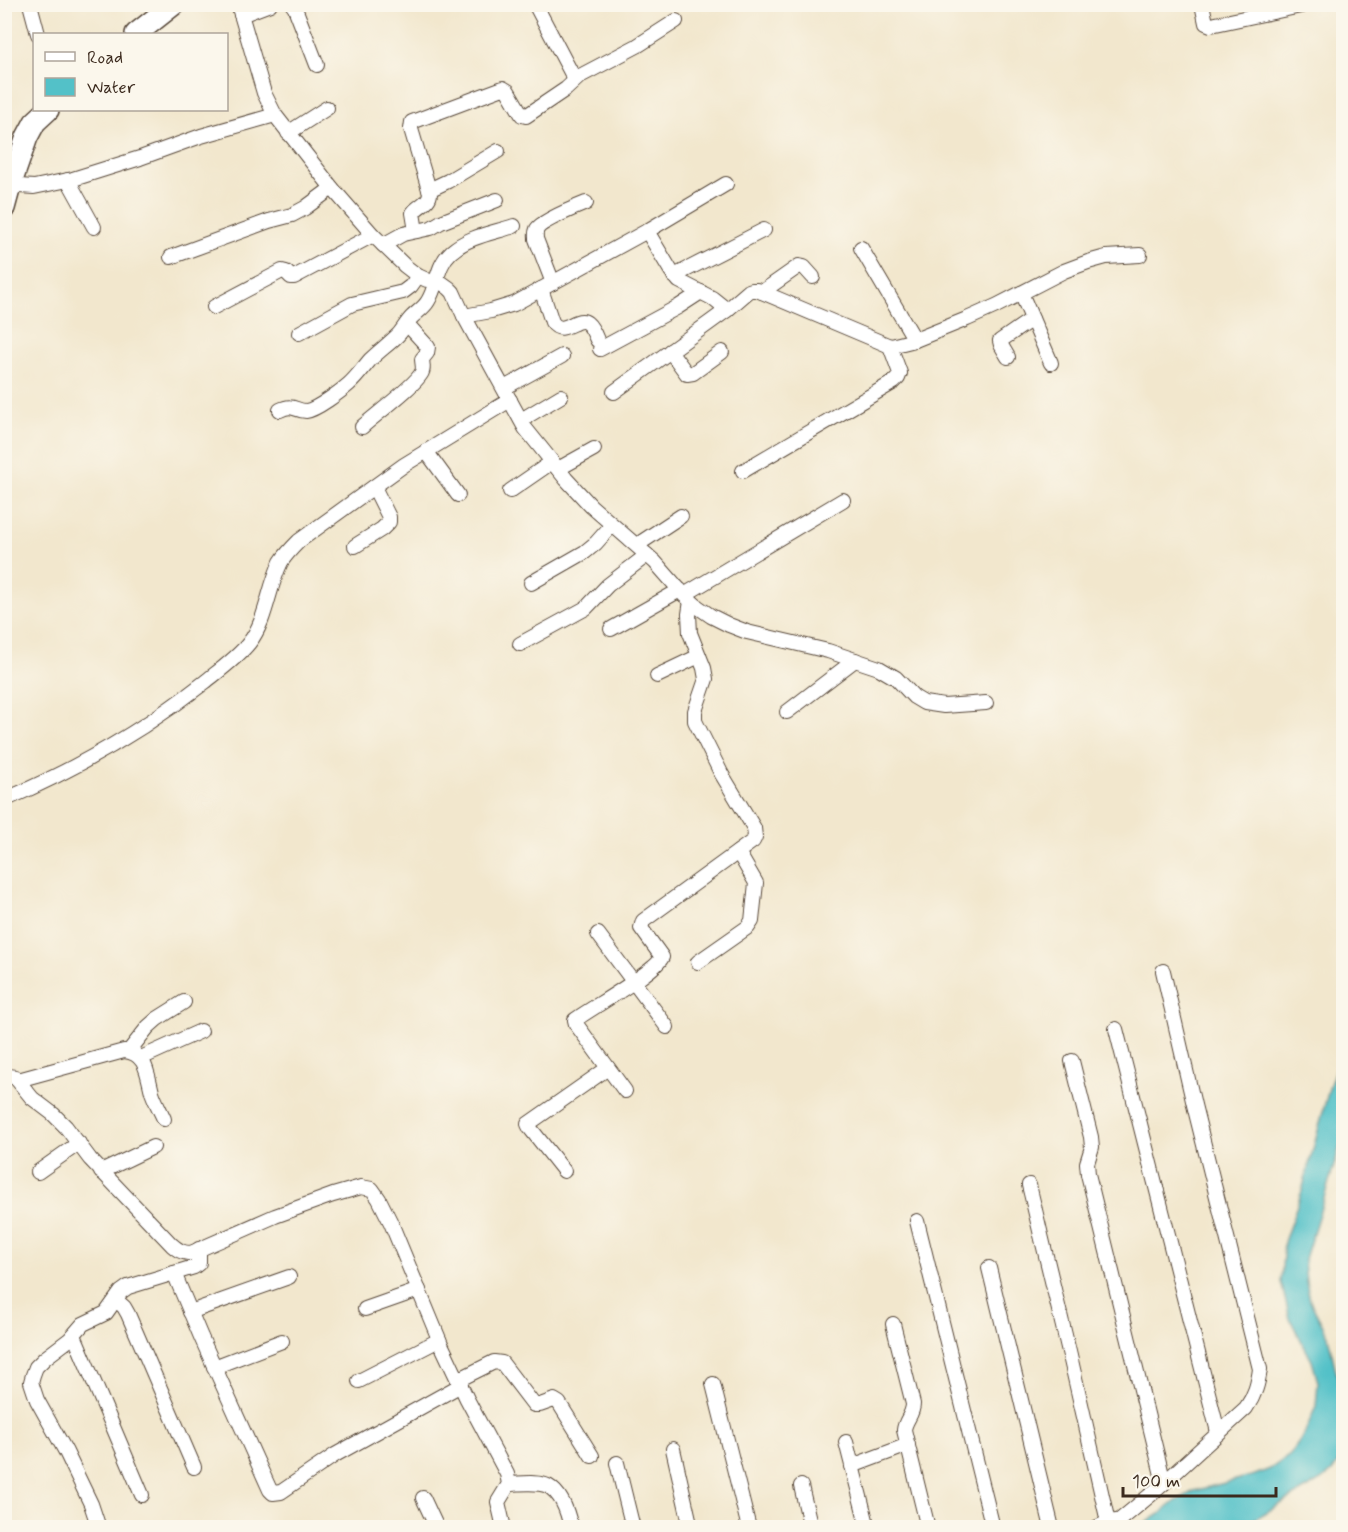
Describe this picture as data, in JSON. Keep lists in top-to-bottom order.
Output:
{
  "legend": ["Road", "Water"],
  "scale_bar": "100 m"
}
